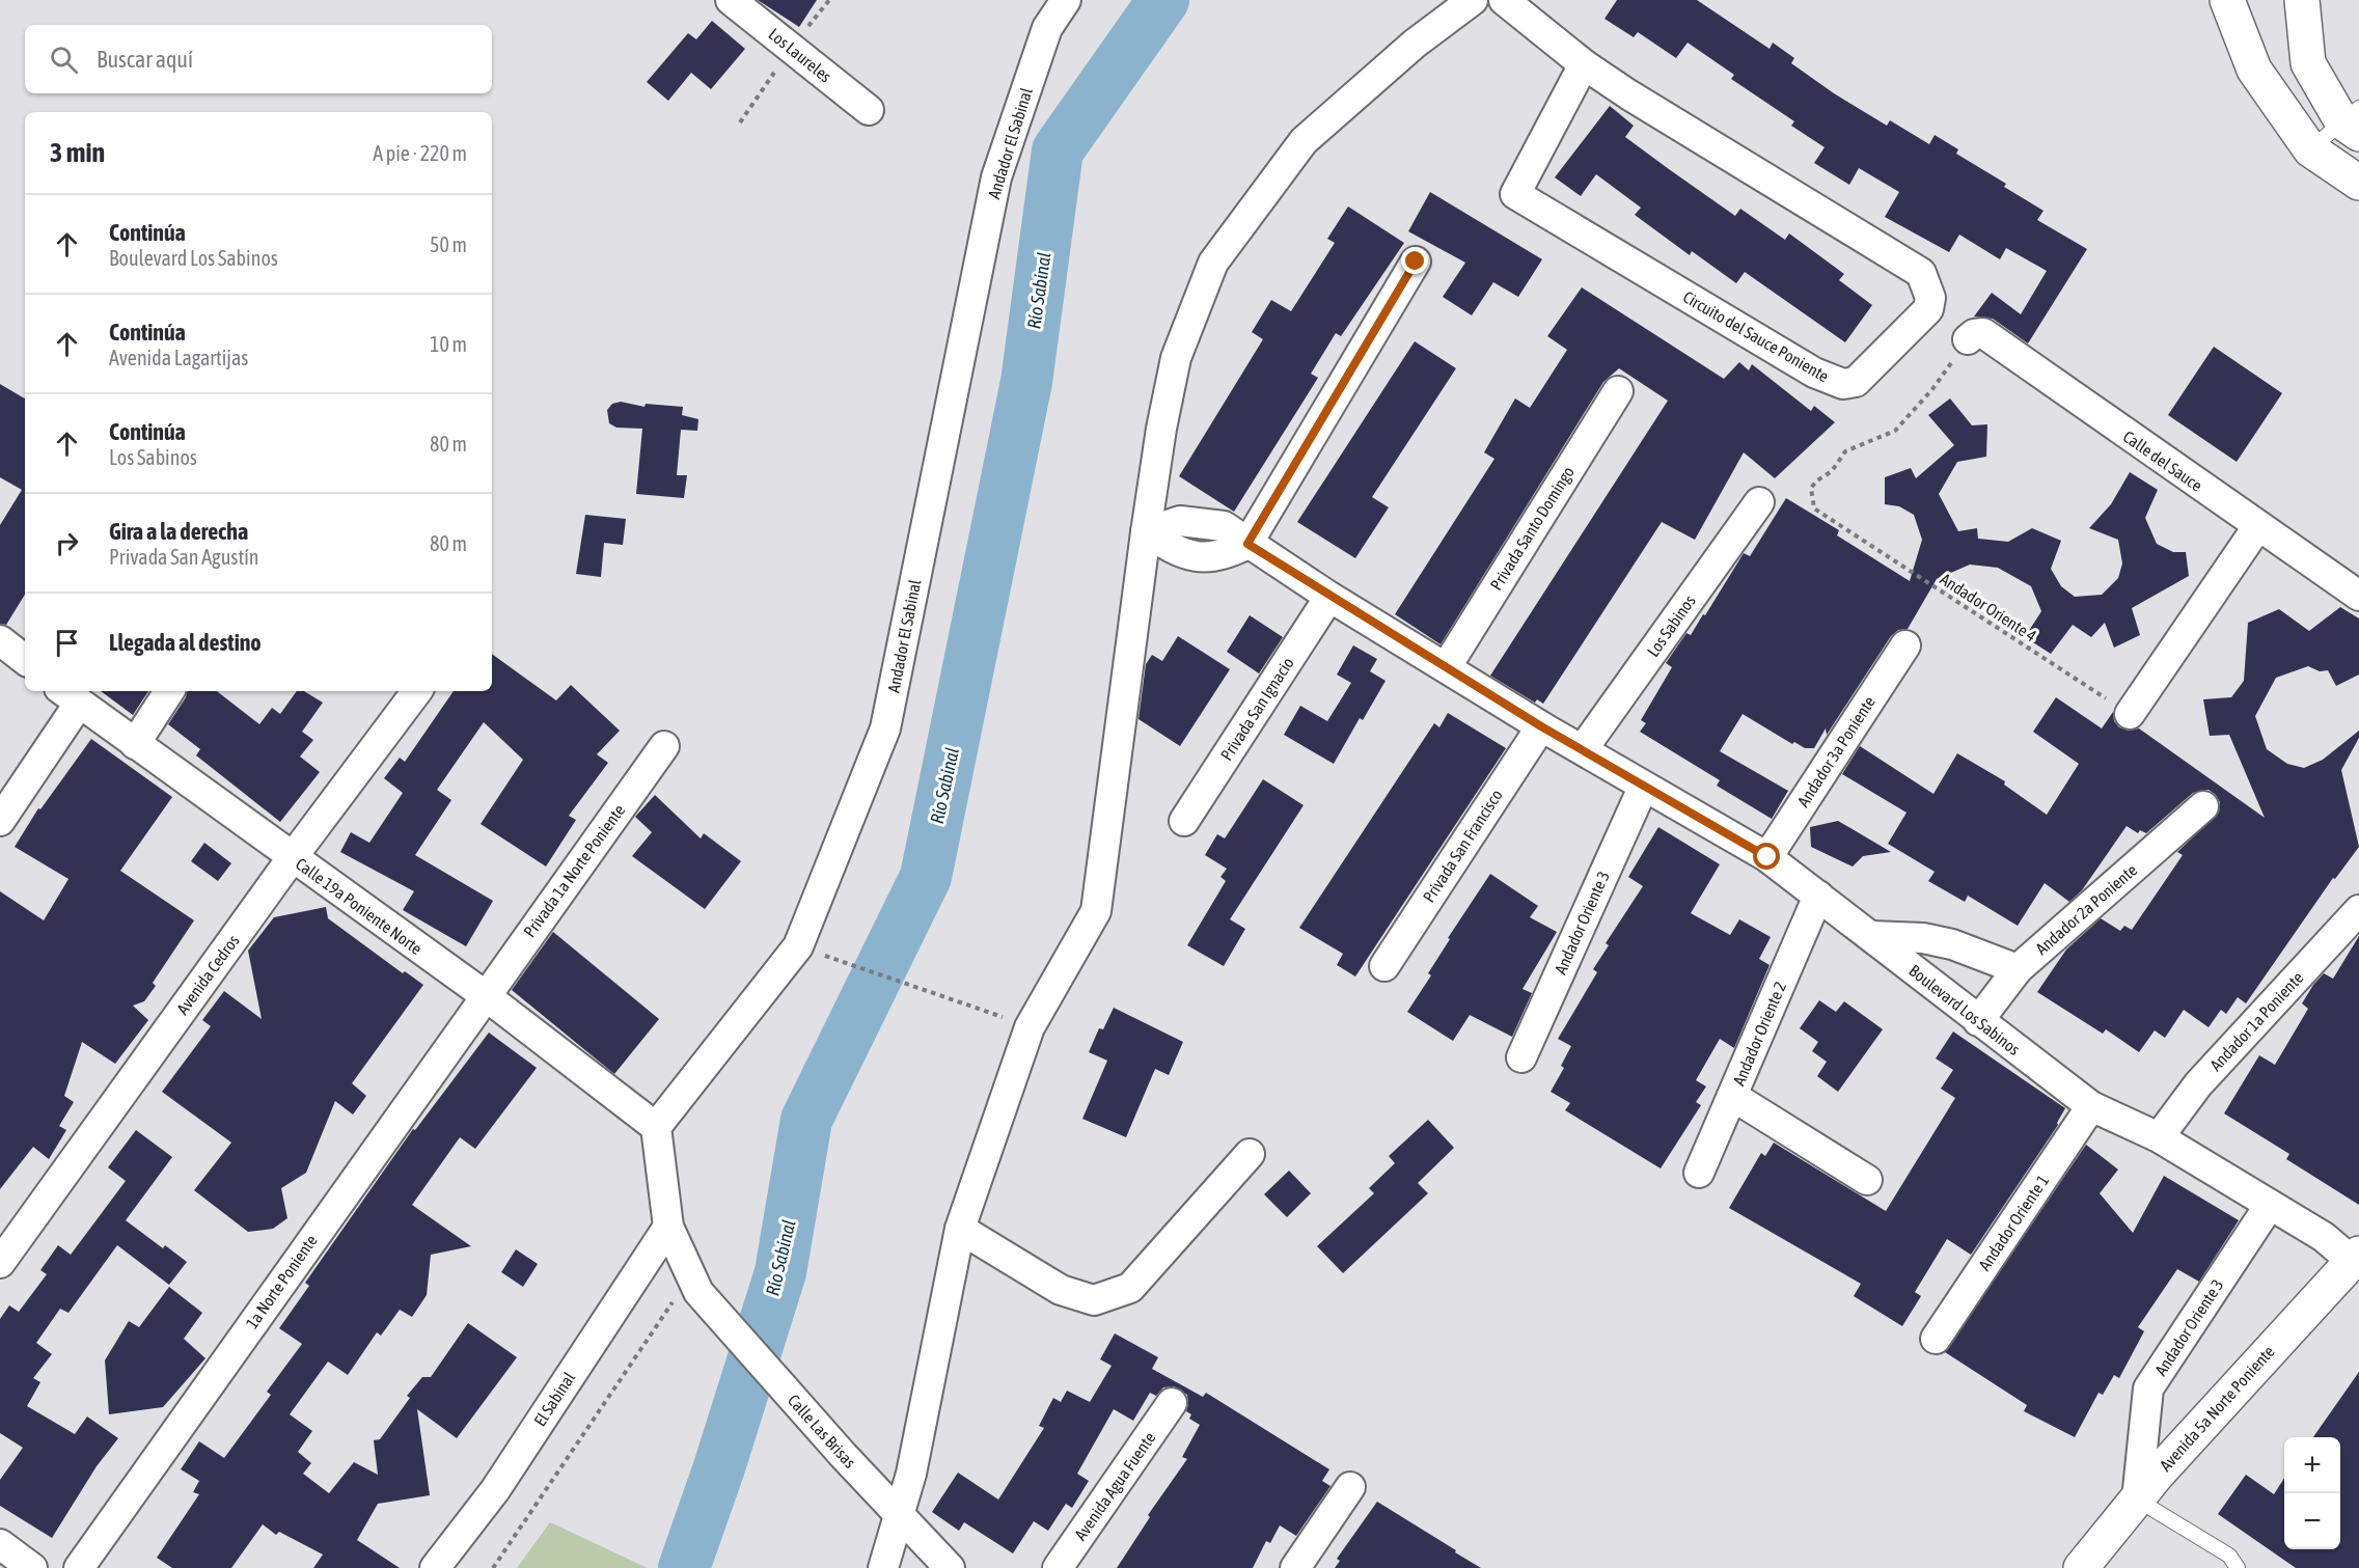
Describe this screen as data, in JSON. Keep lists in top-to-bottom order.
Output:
{
  "streets": {
    "main road": ["Avenida 5a Norte Poniente"],
    "street": [
      "Los Laureles",
      "Andador El Sabinal",
      "Circuito del Sauce Poniente",
      "Calle del Sauce",
      "Privada Santo Domingo",
      "Los Sabinos",
      "Privada San Ignacio",
      "Andador 3a Poniente",
      "Privada San Francisco",
      "Privada 1a Norte Poniente",
      "Calle 19a Poniente Norte",
      "Andador 2a Poniente",
      "Andador Oriente 3",
      "Avenida Cedros",
      "Boulevard Los Sabinos",
      "Andador 1a Poniente",
      "Andador Oriente 2",
      "Andador Oriente 1",
      "1a Norte Poniente",
      "El Sabinal",
      "Calle Las Brisas",
      "Avenida Agua Fuente"
    ],
    "path": ["Andador Oriente 4"]
  },
  "crossings": [
    ["Andador El Sabinal", "Calle 19a Poniente Norte"],
    ["Calle del Sauce", "Andador Oriente 4"],
    ["Los Sabinos", "Boulevard Los Sabinos"],
    ["Andador 3a Poniente", "Boulevard Los Sabinos"],
    ["Privada San Francisco", "Boulevard Los Sabinos"],
    ["Privada 1a Norte Poniente", "Calle 19a Poniente Norte"],
    ["Privada 1a Norte Poniente", "1a Norte Poniente"],
    ["Calle 19a Poniente Norte", "Avenida Cedros"],
    ["Calle 19a Poniente Norte", "1a Norte Poniente"],
    ["Andador 2a Poniente", "Boulevard Los Sabinos"],
    ["Andador Oriente 3", "Boulevard Los Sabinos"],
    ["Andador Oriente 3", "Avenida 5a Norte Poniente"],
    ["Boulevard Los Sabinos", "Andador 1a Poniente"],
    ["Boulevard Los Sabinos", "Andador Oriente 2"],
    ["Boulevard Los Sabinos", "Andador Oriente 1"],
    ["Boulevard Los Sabinos", "Avenida 5a Norte Poniente"]
  ],
  "water": ["Río Sabinal"],
  "page": {
    "search": "Buscar aquí",
    "heading": ["3 min", "A pie · 220 m"],
    "list": [
      ["Continúa", "Boulevard Los Sabinos", "50 m"],
      ["Continúa", "Avenida Lagartijas", "10 m"],
      ["Continúa", "Los Sabinos", "80 m"],
      ["Gira a la derecha", "Privada San Agustín", "80 m"],
      "Llegada al destino"
    ],
    "map_buttons": ["+", "−"]
  }
}
